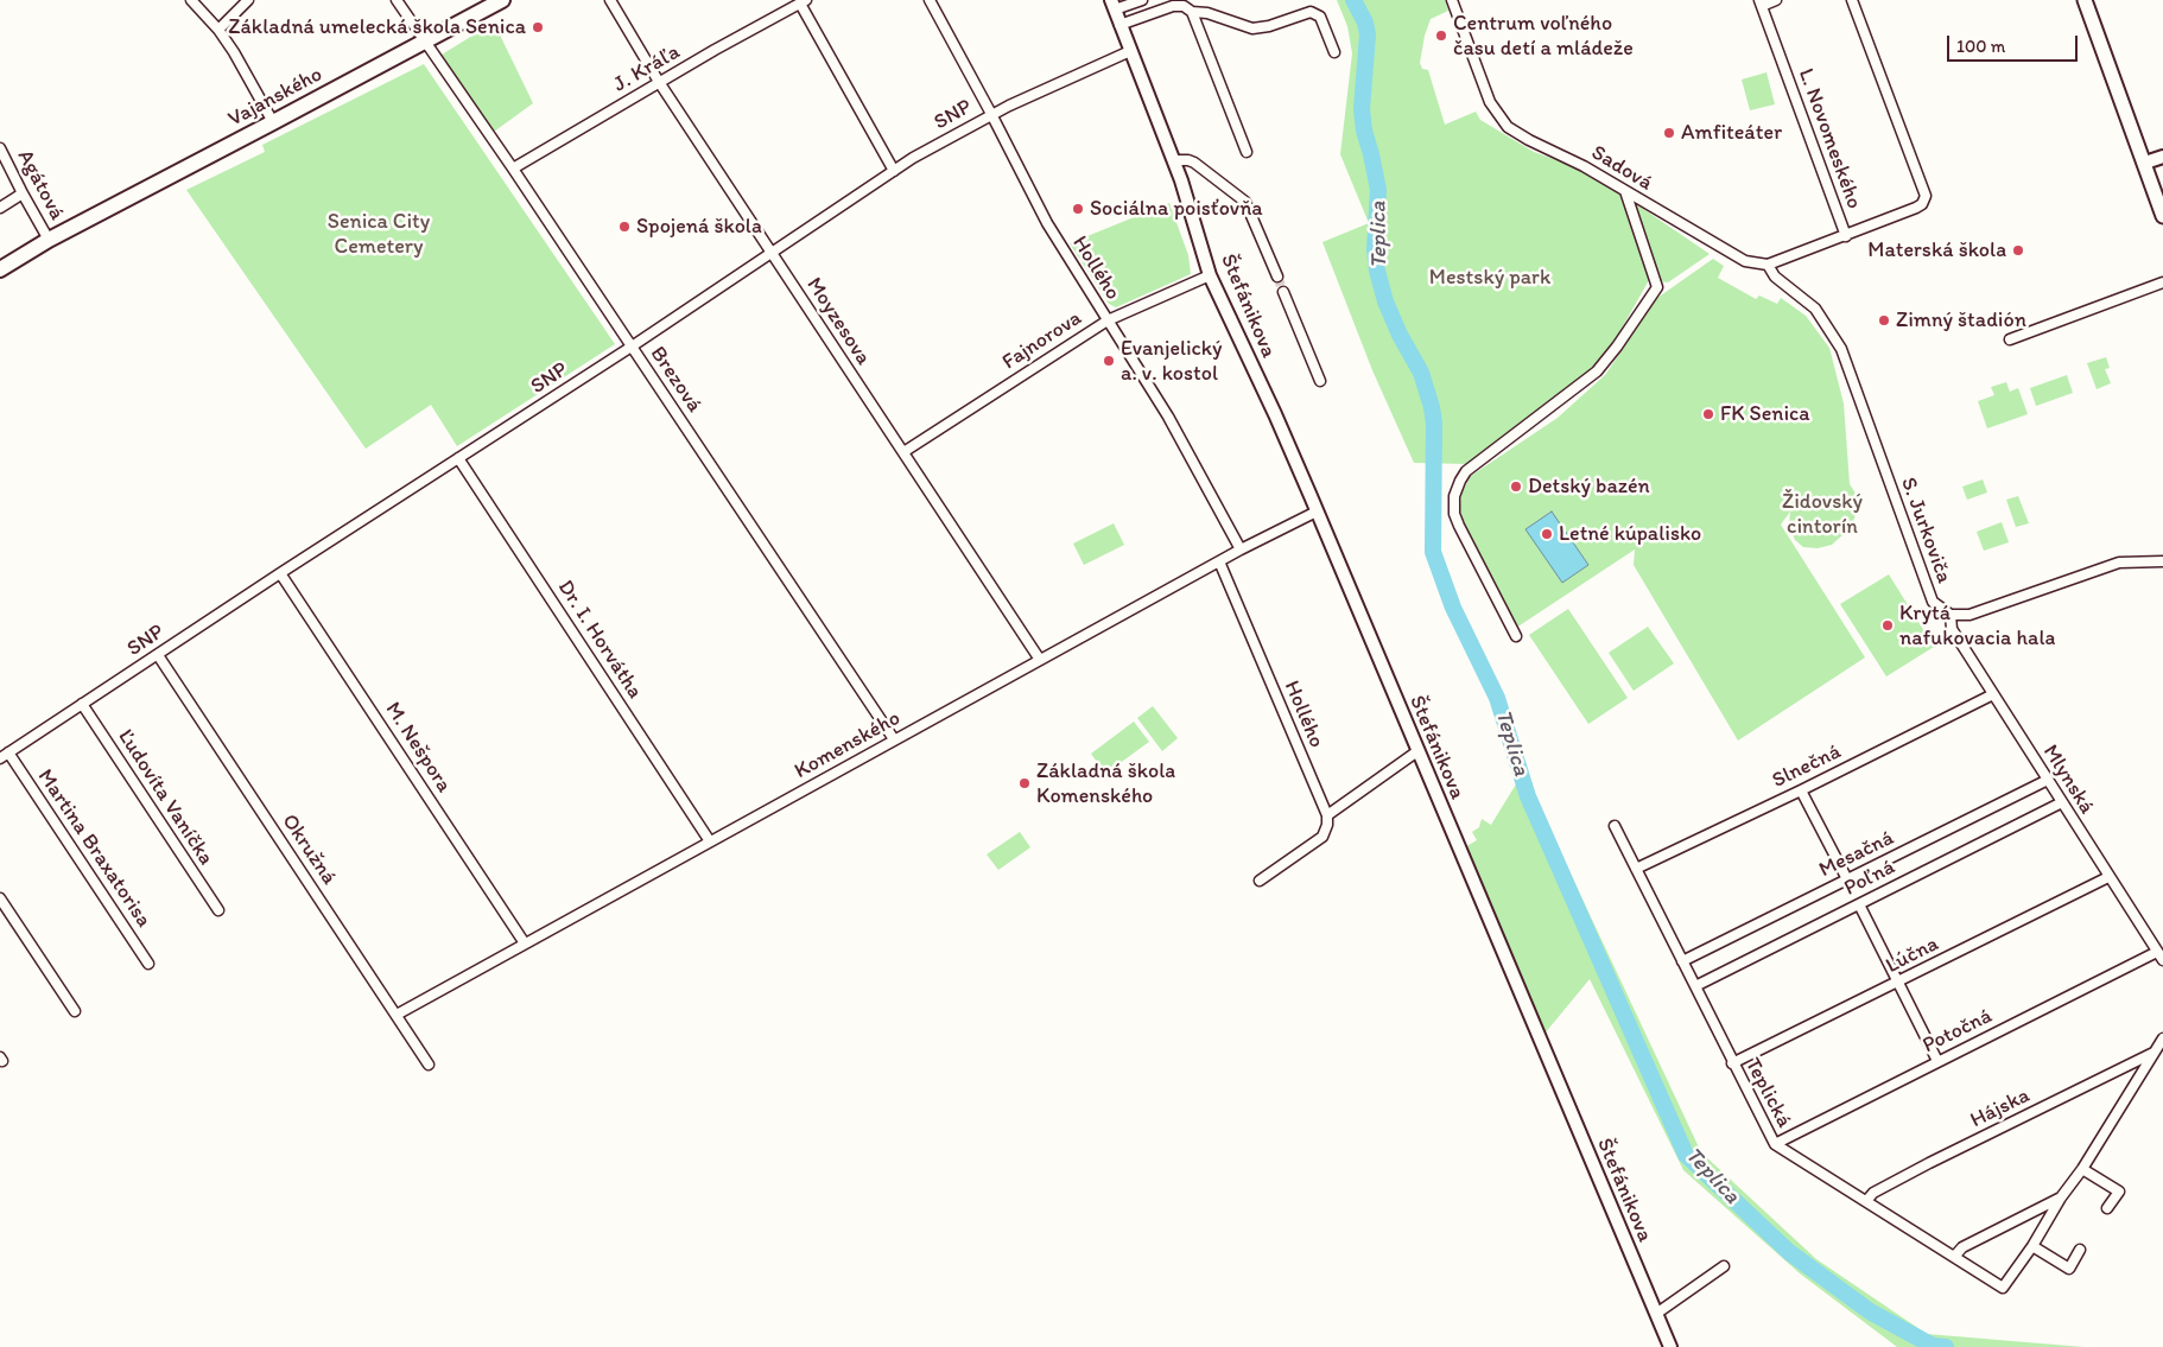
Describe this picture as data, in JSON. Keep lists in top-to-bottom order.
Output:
{
  "streets": {
    "main road": ["Vajanského"],
    "street": [
      "J. Kráľa",
      "SNP",
      "L. Novomeského",
      "Sadová",
      "Agátová",
      "Hollého",
      "Štefánikova",
      "Moyzesova",
      "Fajnorova",
      "Brezová",
      "S. Jurkoviča",
      "Dr. I. Horvátha",
      "Komenského",
      "M. Nešpora",
      "Slnečná",
      "Mlynská",
      "Ľudovíta Vaníčka",
      "Martina Braxatorisa",
      "Okružná",
      "Mesačná",
      "Poľná",
      "Lúčna",
      "Potočná",
      "Teplická",
      "Hájska"
    ]
  },
  "crossings": [
    ["J. Kráľa", "SNP"],
    ["J. Kráľa", "Moyzesova"],
    ["J. Kráľa", "Brezová"],
    ["Vajanského", "Agátová"],
    ["Vajanského", "Brezová"],
    ["SNP", "Hollého"],
    ["SNP", "Štefánikova"],
    ["SNP", "Moyzesova"],
    ["SNP", "Brezová"],
    ["SNP", "Dr. I. Horvátha"],
    ["SNP", "M. Nešpora"],
    ["SNP", "Ľudovíta Vaníčka"],
    ["SNP", "Martina Braxatorisa"],
    ["SNP", "Okružná"],
    ["Sadová", "S. Jurkoviča"],
    ["Hollého", "Fajnorova"],
    ["Hollého", "Komenského"],
    ["Štefánikova", "Fajnorova"],
    ["Štefánikova", "Komenského"],
    ["Moyzesova", "Fajnorova"],
    ["Moyzesova", "Komenského"],
    ["Brezová", "Komenského"],
    ["S. Jurkoviča", "Mlynská"],
    ["Dr. I. Horvátha", "Komenského"],
    ["Komenského", "M. Nešpora"],
    ["Komenského", "Okružná"],
    ["Slnečná", "Mlynská"],
    ["Slnečná", "Teplická"],
    ["Mlynská", "Mesačná"],
    ["Mlynská", "Poľná"],
    ["Mlynská", "Lúčna"],
    ["Mlynská", "Potočná"],
    ["Mesačná", "Teplická"],
    ["Poľná", "Teplická"],
    ["Lúčna", "Teplická"],
    ["Potočná", "Teplická"],
    ["Teplická", "Hájska"]
  ],
  "water": ["Teplica"],
  "parks": ["Senica City Cemetery", "Mestský park", "Židovský cintorín"],
  "places": [
    "Základná umelecká škola Senica",
    "Centrum voľného času detí a mládeže",
    "Amfiteáter",
    "Sociálna poisťovňa",
    "Spojená škola",
    "Materská škola",
    "Zimný štadión",
    "Evanjelický a. v. kostol",
    "FK Senica",
    "Detský bazén",
    "Letné kúpalisko",
    "Krytá nafukovacia hala",
    "Základná škola Komenského"
  ],
  "scale_bar": "100 m"
}
